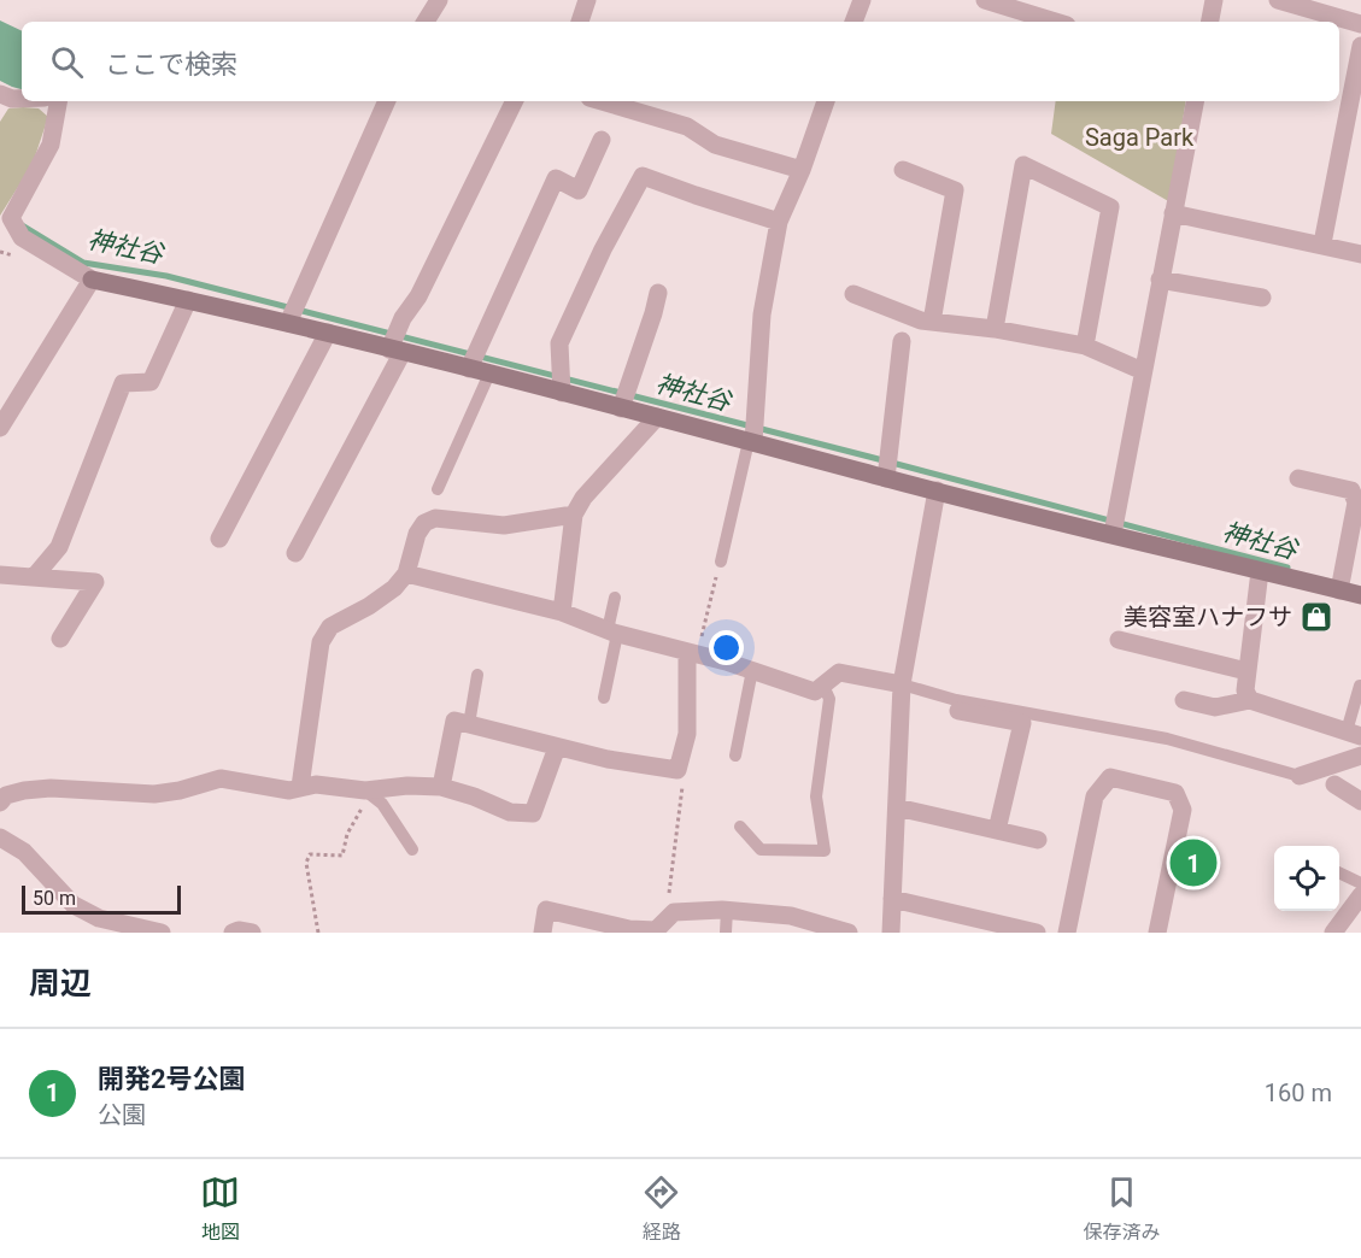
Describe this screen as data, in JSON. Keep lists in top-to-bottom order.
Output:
{
  "water": ["神社谷"],
  "parks": ["Saga Park"],
  "places": {
    "shop": ["美容室ハナフサ"]
  },
  "scale_bar": "50 m",
  "page": {
    "search": "ここで検索",
    "pins": "1",
    "scale": "50 m",
    "heading": "周辺",
    "list": [
      {
        "mark": "1",
        "name": "開発2号公園",
        "note": "公園",
        "value": "160 m"
      }
    ],
    "nav": ["地図", "経路", "保存済み"]
  }
}
